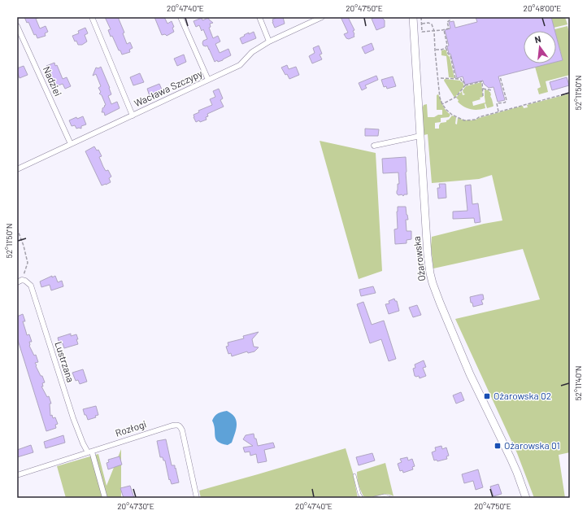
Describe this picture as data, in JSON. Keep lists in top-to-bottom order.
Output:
{
  "streets": {
    "main road": ["Ożarowska"],
    "street": [
      "Nadziei",
      "Wacława Szczypy",
      "Lustrzana",
      "Rozłogi"
    ]
  },
  "crossings": [
    ["Nadziei", "Wacława Szczypy"],
    ["Lustrzana", "Rozłogi"]
  ],
  "places": {
    "transit": ["Ożarowska 02", "Ożarowska 01"]
  },
  "north": "top",
  "coordinates": [
    "20°47'40\"E",
    "20°47'50\"E",
    "20°48'00\"E",
    "52°11'50\"N",
    "52°11'40\"N",
    "20°47'30\"E"
  ]
}
